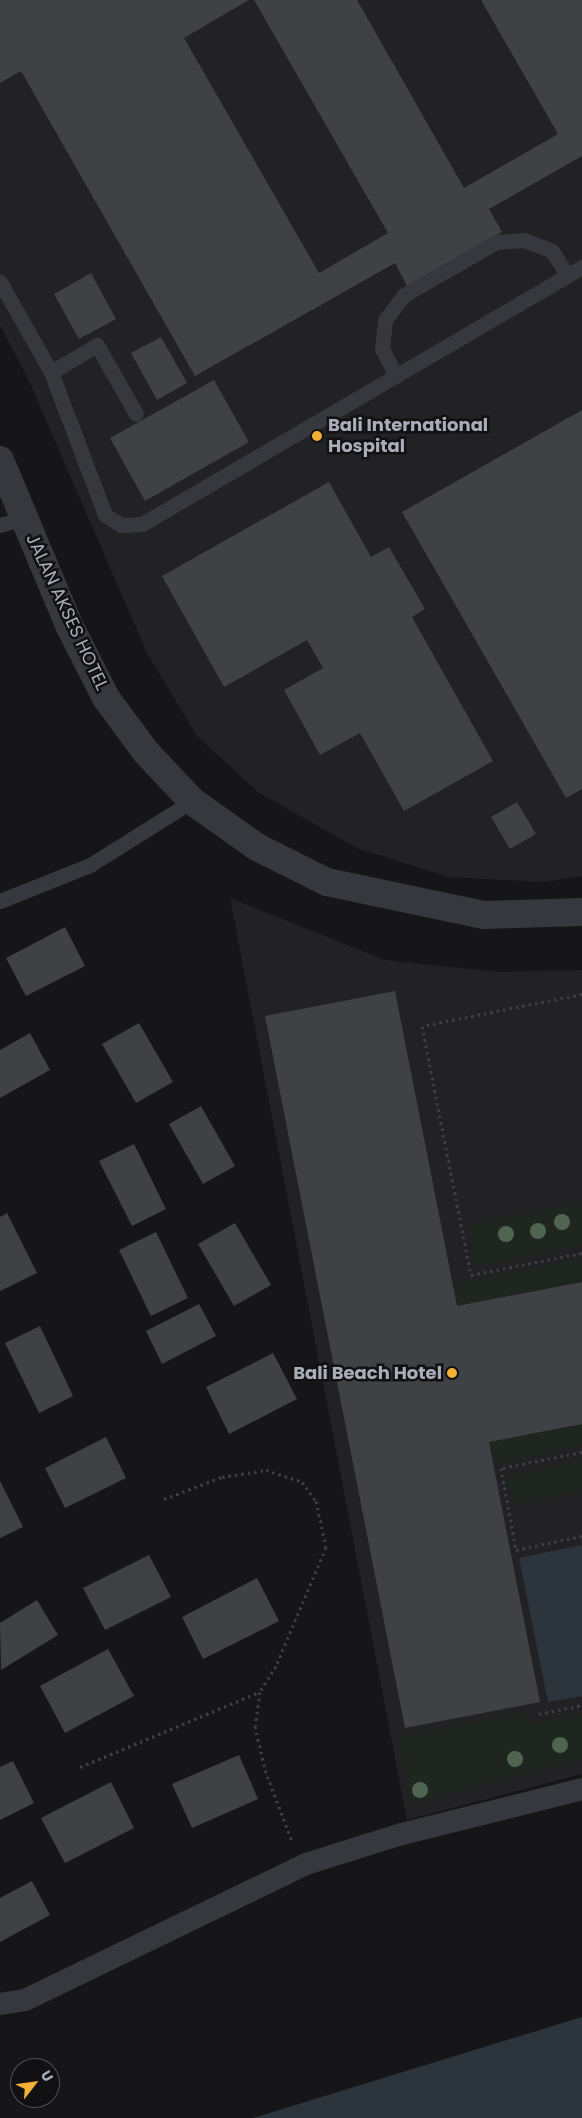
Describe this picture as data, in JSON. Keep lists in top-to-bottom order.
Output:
{
  "streets": {
    "street": ["JALAN AKSES HOTEL"]
  },
  "places": ["Bali International Hospital", "Bali Beach Hotel"],
  "north": "top right"
}
